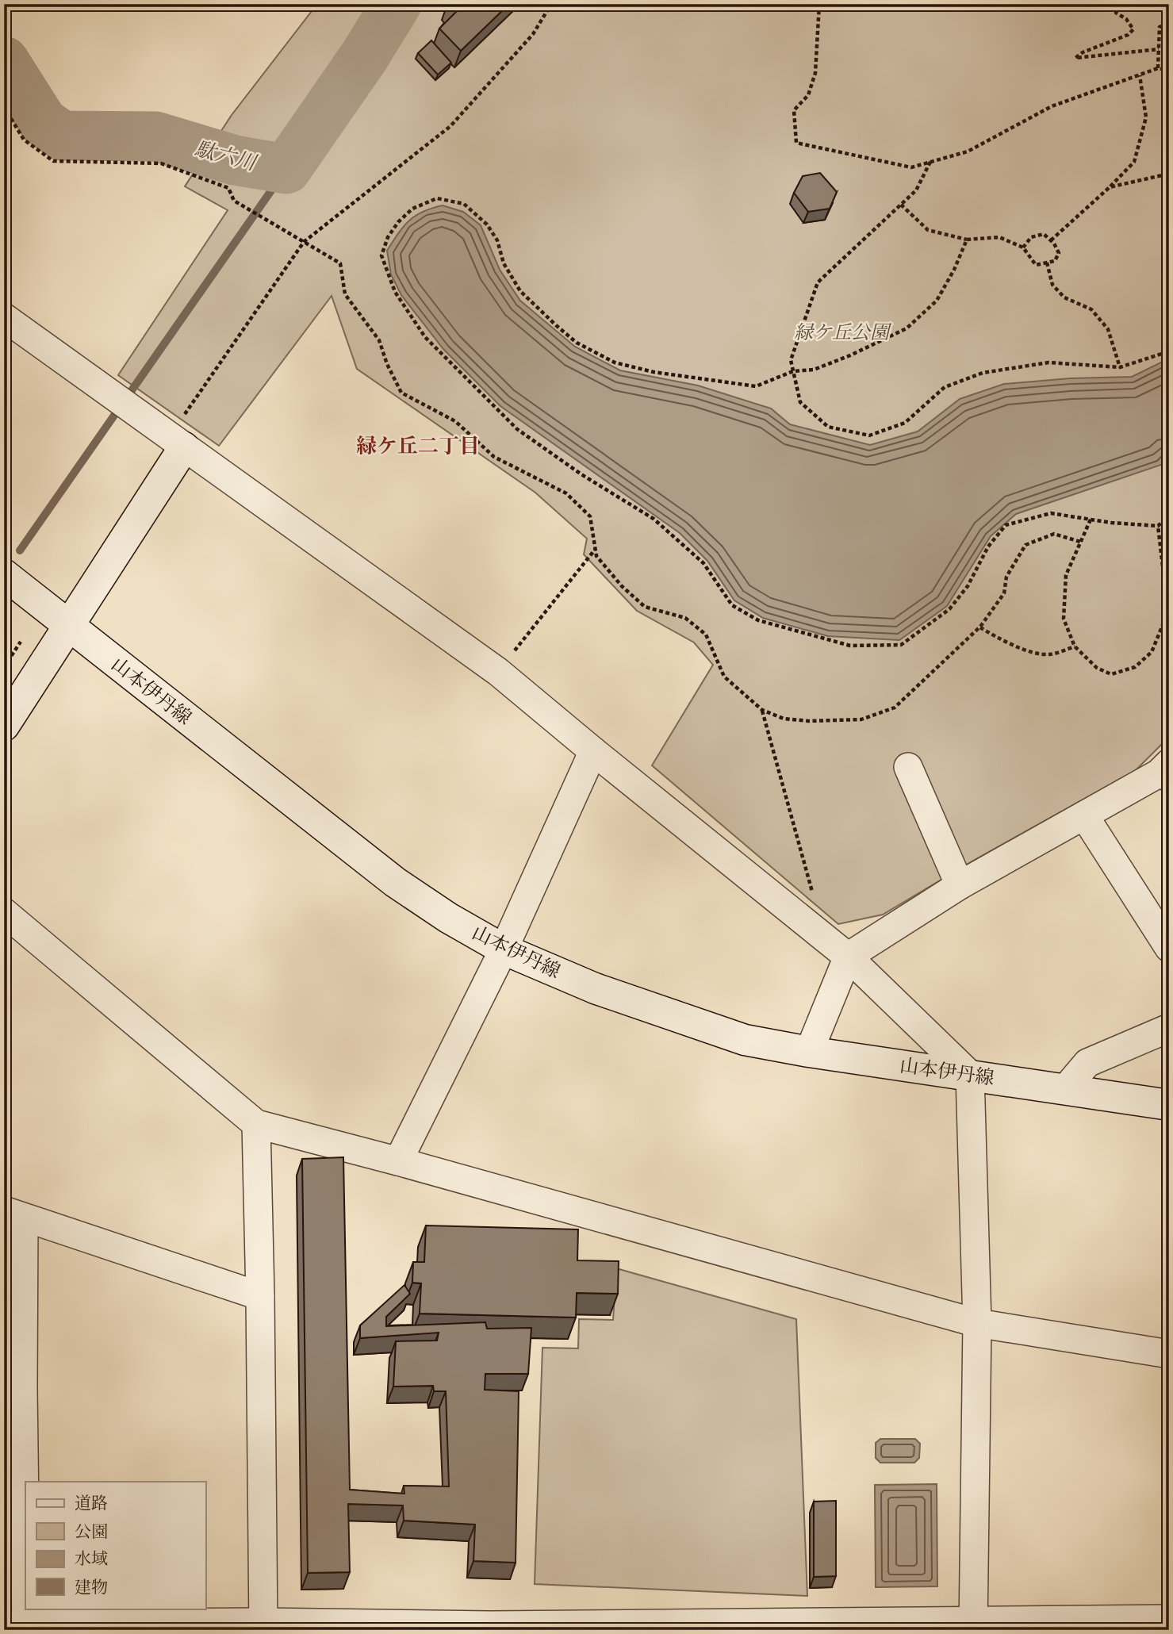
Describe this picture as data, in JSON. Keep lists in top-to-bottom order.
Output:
{
  "streets": {
    "main road": ["山本伊丹線"]
  },
  "districts": ["緑ケ丘二丁目"],
  "water": ["駄六川"],
  "parks": ["緑ケ丘公園"],
  "legend": [
    "道路",
    "公園",
    "水域",
    "建物"
  ]
}
